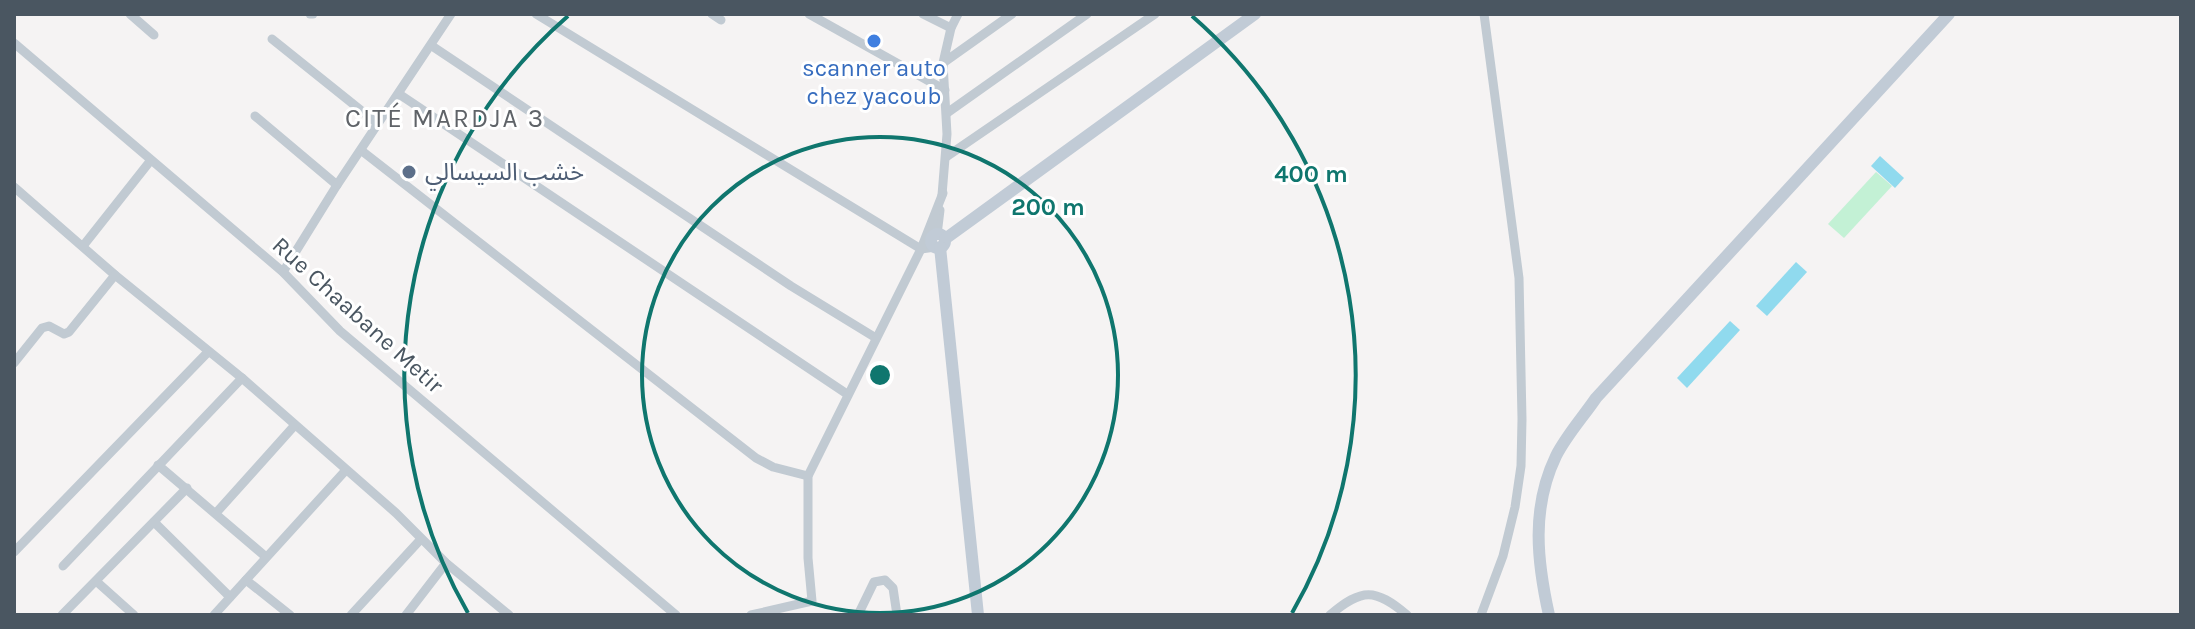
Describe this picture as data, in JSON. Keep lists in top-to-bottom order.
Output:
{
  "streets": {
    "street": ["Rue Chaabane Metir"]
  },
  "districts": ["CITÉ MARDJA 3"],
  "places": ["scanner auto chez yacoub", "خشب السيسالي"],
  "rings": ["400 m", "200 m"]
}
